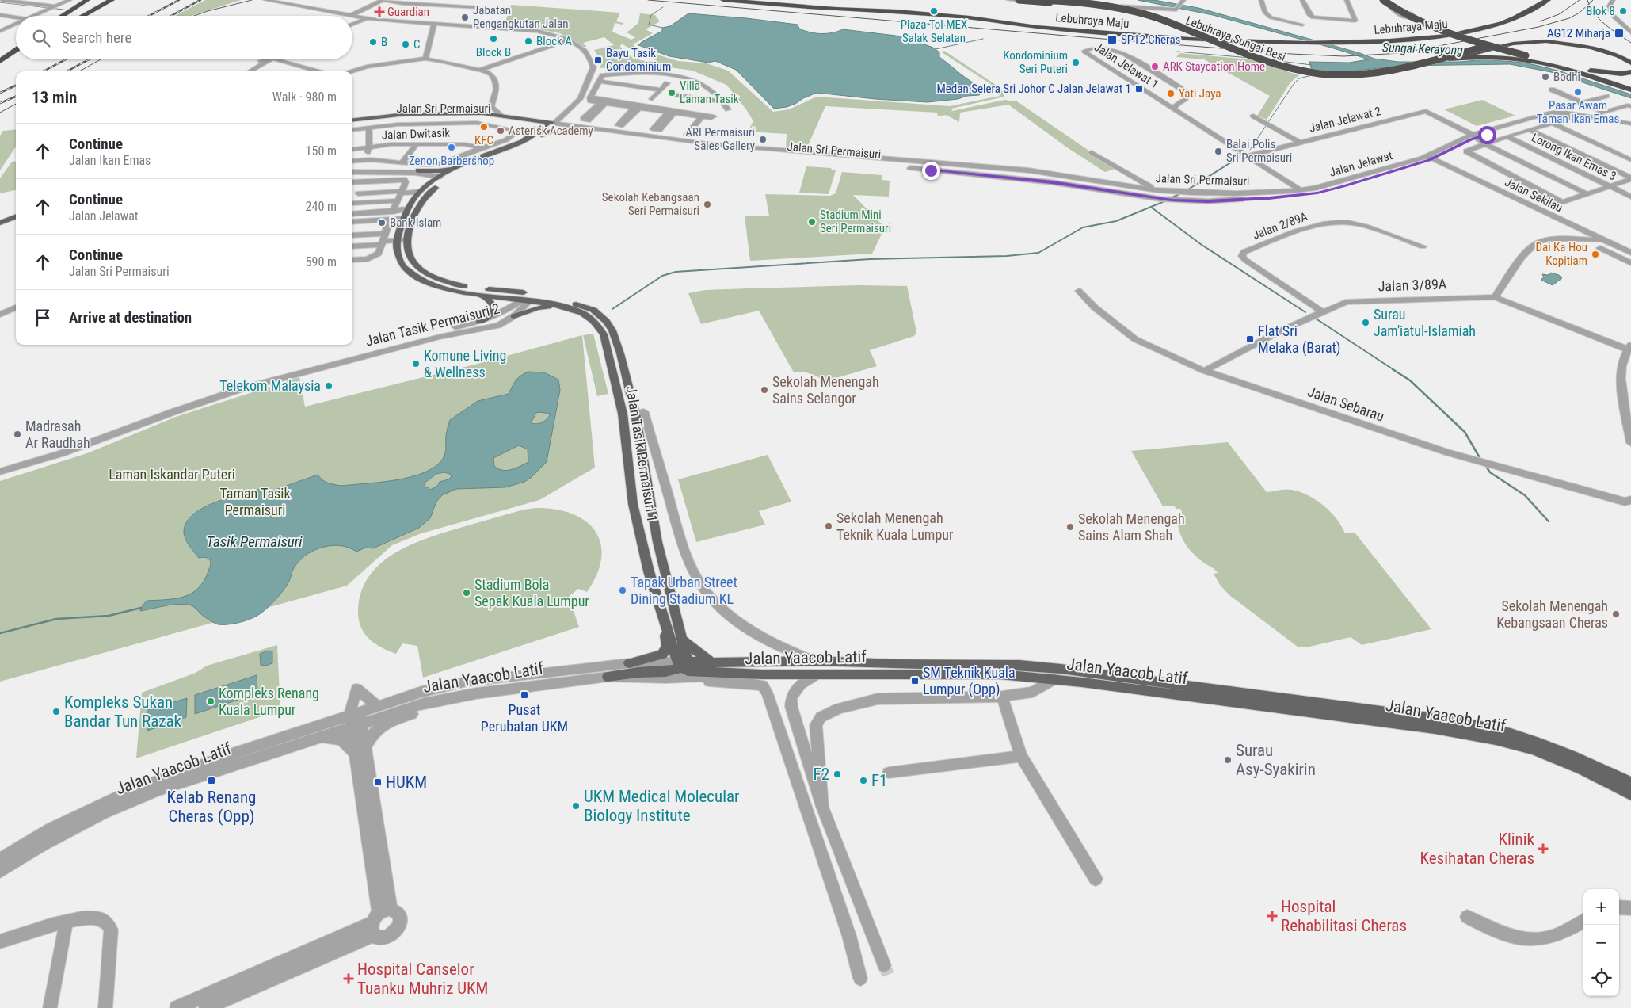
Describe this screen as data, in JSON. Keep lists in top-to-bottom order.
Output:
{
  "streets": {
    "highway": ["Lebuhraya Maju", "Lebuhraya Sungai Besi"],
    "main road": ["Jalan Sri Permaisuri", "Jalan Tasik Permaisuri 1", "Jalan Yaacob Latif"],
    "street": [
      "Jalan Jelawat 1",
      "Jalan Jelawat 2",
      "Jalan Dwitasik",
      "Lorong Ikan Emas 3",
      "Jalan Jelawat",
      "Jalan Sekilau",
      "Jalan 2/89A",
      "Jalan 3/89A",
      "Jalan Tasik Permaisuri 2",
      "Jalan Sebarau"
    ]
  },
  "crossings": [
    ["Jalan Jelawat 1", "Jalan Sri Permaisuri"],
    ["Jalan Jelawat 1", "Jalan Jelawat 2"],
    ["Jalan Jelawat 1", "Jalan Jelawat"],
    ["Jalan Sri Permaisuri", "Jalan Jelawat"],
    ["Jalan Sri Permaisuri", "Jalan Tasik Permaisuri 1"],
    ["Jalan Dwitasik", "Jalan Tasik Permaisuri 1"],
    ["Jalan Jelawat", "Jalan Sekilau"],
    ["Jalan 2/89A", "Jalan 3/89A"],
    ["Jalan 3/89A", "Jalan Sebarau"],
    ["Jalan Tasik Permaisuri 2", "Jalan Tasik Permaisuri 1"],
    ["Jalan Tasik Permaisuri 1", "Jalan Yaacob Latif"]
  ],
  "water": ["Sungai Kerayong", "Tasik Permaisuri"],
  "parks": ["Laman Iskandar Puteri", "Taman Tasik Permaisuri"],
  "places": {
    "other": [
      "Plaza Tol MEX Salak Selatan",
      "Blok 8",
      "Jabatan Pengangkutan Jalan",
      "Block B",
      "Block A",
      "B",
      "C",
      "Kondominium Seri Puteri",
      "ARK Staycation Home",
      "Bodhi",
      "Pasar Awam Taman Ikan Emas",
      "Villa Laman Tasik",
      "Yati Jaya",
      "KFC",
      "Asterisk Academy",
      "ARI Permaisuri Sales Gallery",
      "Zenon Barbershop",
      "Balai Polis Sri Permaisuri",
      "Sekolah Kebangsaan Seri Permaisuri",
      "Stadium Mini Seri Permaisuri",
      "Bank Islam",
      "Dai Ka Hou Kopitiam",
      "Surau Jam'iatul-Islamiah",
      "Komune Living & Wellness",
      "Telekom Malaysia",
      "Sekolah Menengah Sains Selangor",
      "Madrasah Ar Raudhah",
      "Sekolah Menengah Teknik Kuala Lumpur",
      "Sekolah Menengah Sains Alam Shah",
      "Tapak Urban Street Dining Stadium KL",
      "Stadium Bola Sepak Kuala Lumpur",
      "Sekolah Menengah Kebangsaan Cheras",
      "Kompleks Renang Kuala Lumpur",
      "Kompleks Sukan Bandar Tun Razak",
      "Surau Asy-Syakirin",
      "F2",
      "F1",
      "UKM Medical Molecular Biology Institute"
    ],
    "health": [
      "Guardian",
      "Klinik Kesihatan Cheras",
      "Hospital Rehabilitasi Cheras",
      "Hospital Canselor Tuanku Muhriz UKM"
    ],
    "transit": [
      "AG12 Miharja",
      "SP12 Cheras",
      "Bayu Tasik Condominium",
      "Medan Selera Sri Johor C Jalan Jelawat 1",
      "Flat Sri Melaka (Barat)",
      "SM Teknik Kuala Lumpur (Opp)",
      "Pusat Perubatan UKM",
      "Kelab Renang Cheras (Opp)",
      "HUKM"
    ]
  },
  "page": {
    "search": "Search here",
    "heading": ["13 min", "Walk · 980 m"],
    "list": [
      ["Continue", "Jalan Ikan Emas", "150 m"],
      ["Continue", "Jalan Jelawat", "240 m"],
      ["Continue", "Jalan Sri Permaisuri", "590 m"],
      "Arrive at destination"
    ],
    "map_buttons": ["+", "−"]
  }
}
